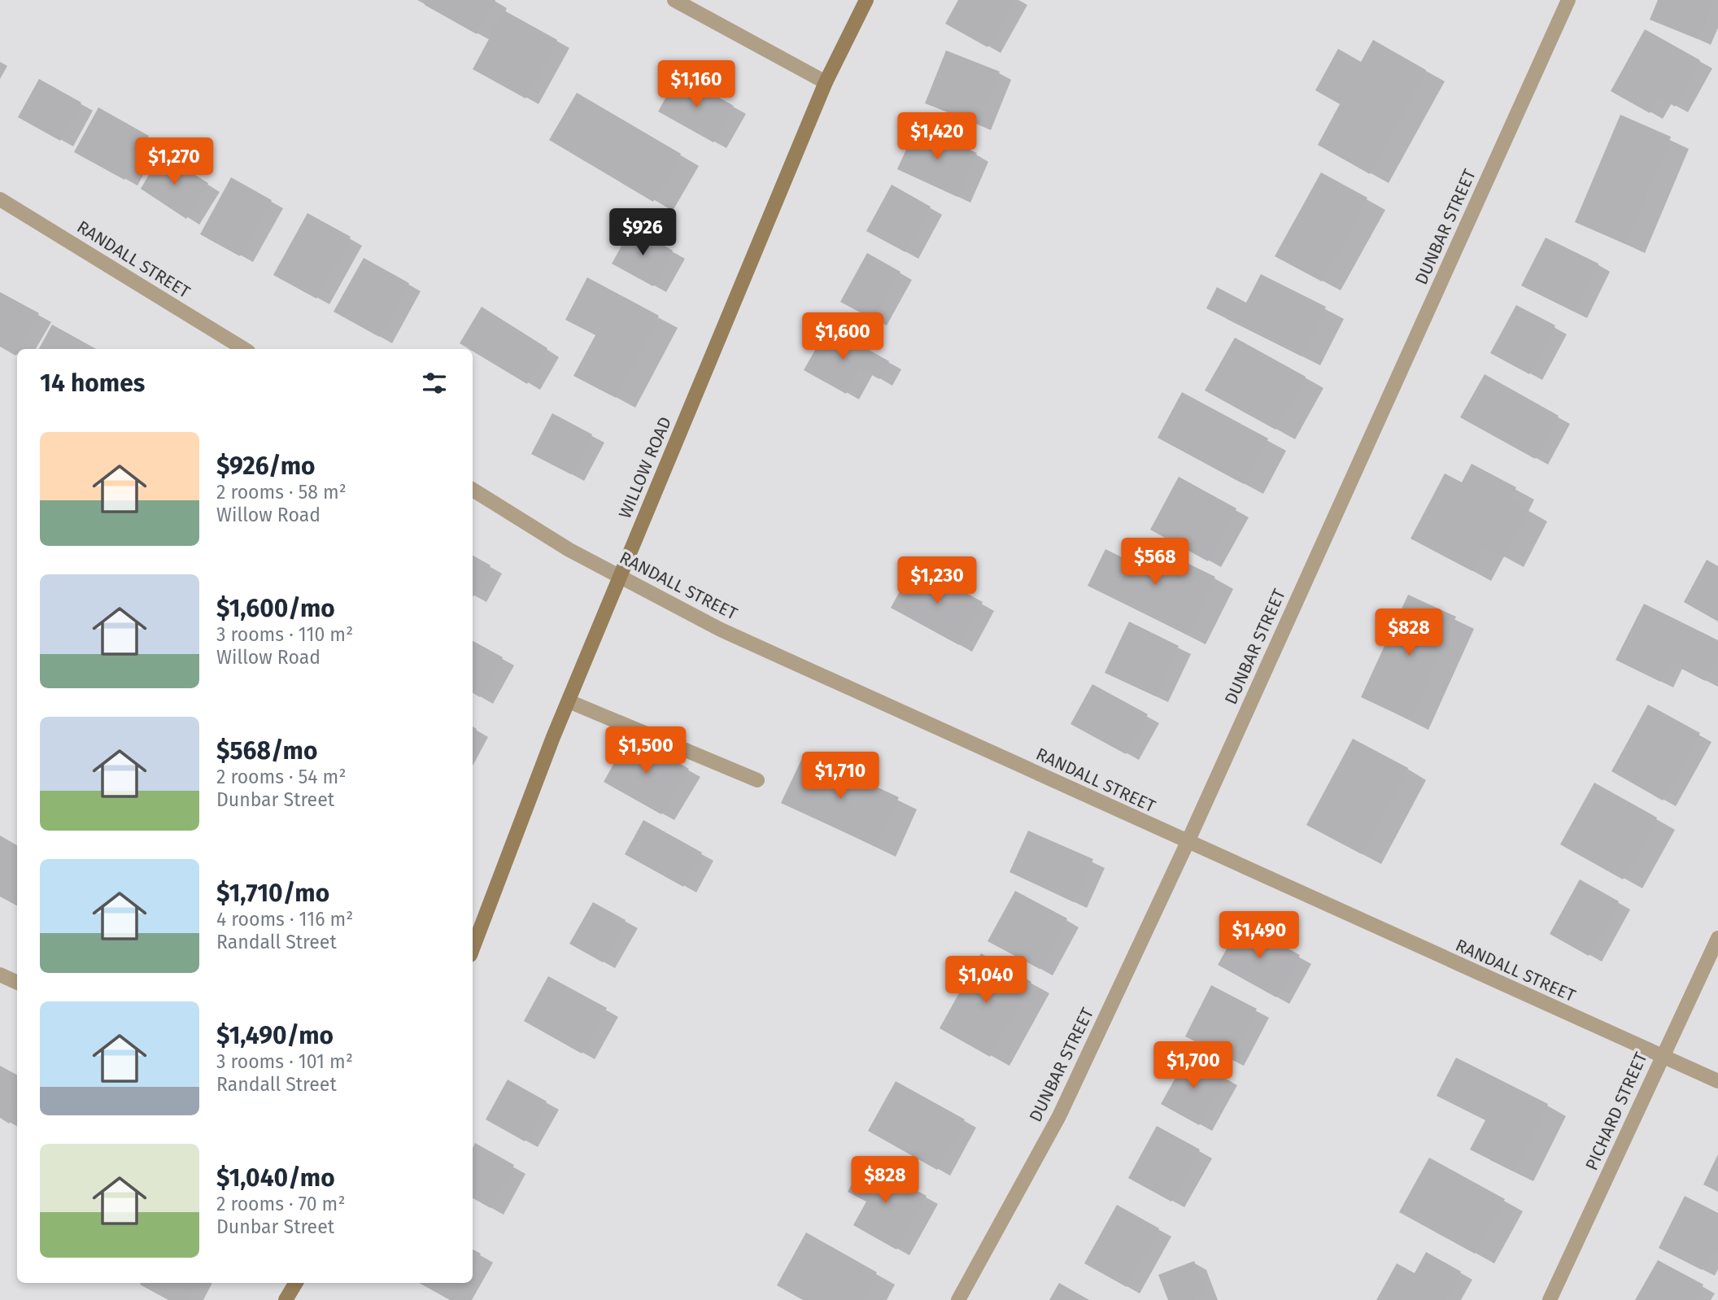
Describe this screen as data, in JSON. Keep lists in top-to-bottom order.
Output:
{
  "streets": {
    "street": [
      "DUNBAR STREET",
      "RANDALL STREET",
      "WILLOW ROAD",
      "PICHARD STREET"
    ]
  },
  "crossings": [
    ["DUNBAR STREET", "RANDALL STREET"],
    ["RANDALL STREET", "WILLOW ROAD"],
    ["RANDALL STREET", "PICHARD STREET"]
  ],
  "page": {
    "price": [
      "$1,160",
      "$1,420",
      "$1,270",
      "$926",
      "$1,600",
      "$568",
      "$1,230",
      "$828",
      "$1,500",
      "$1,710",
      "$1,490",
      "$1,040",
      "$1,700",
      "$828"
    ],
    "heading": "14 homes",
    "list": [
      {
        "name": "$926/mo",
        "note": "2 rooms · 58 m² · Willow Road"
      },
      {
        "name": "$1,600/mo",
        "note": "3 rooms · 110 m² · Willow Road"
      },
      {
        "name": "$568/mo",
        "note": "2 rooms · 54 m² · Dunbar Street"
      },
      {
        "name": "$1,710/mo",
        "note": "4 rooms · 116 m² · Randall Street"
      },
      {
        "name": "$1,490/mo",
        "note": "3 rooms · 101 m² · Randall Street"
      },
      {
        "name": "$1,040/mo",
        "note": "2 rooms · 70 m² · Dunbar Street"
      }
    ]
  }
}
